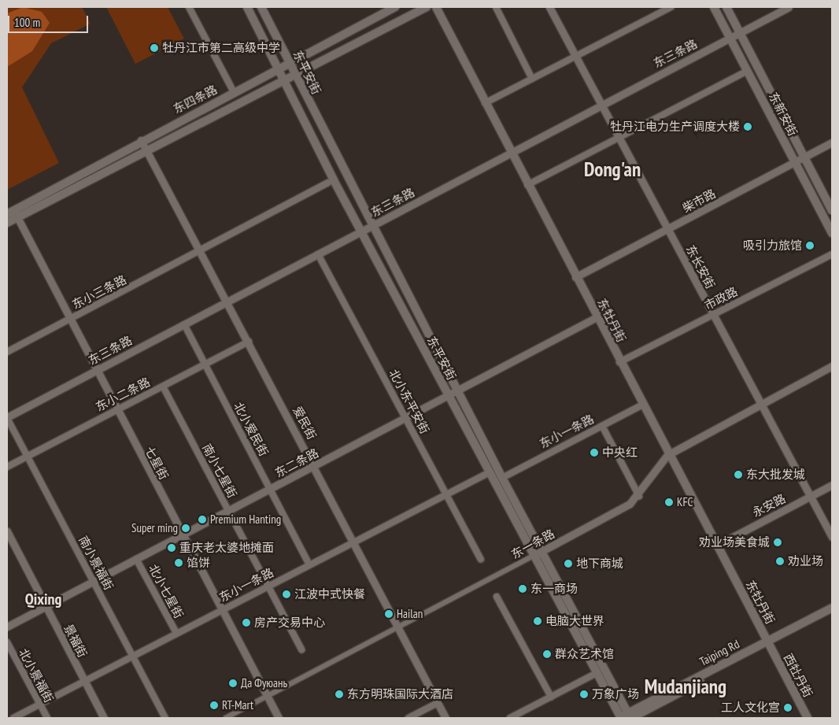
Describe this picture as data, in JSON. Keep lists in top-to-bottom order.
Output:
{
  "streets": {
    "main road": [
      "东平安街",
      "东四条路",
      "东新安街",
      "东牡丹街",
      "Taiping Rd",
      "西牡丹街"
    ],
    "street": [
      "东三条路",
      "柴市路",
      "东长安街",
      "东小三条路",
      "市政路",
      "东小二条路",
      "北小东平安街",
      "爱民街",
      "北小爱民街",
      "东小一条路",
      "七星街",
      "东二条路",
      "南小七星街",
      "永安路",
      "东一条路",
      "南小景福街",
      "北小七星街",
      "景福街",
      "北小景福街"
    ]
  },
  "crossings": [
    ["东三条路", "东平安街"],
    ["东三条路", "东新安街"],
    ["东三条路", "东长安街"],
    ["东三条路", "东牡丹街"],
    ["东三条路", "北小东平安街"],
    ["东三条路", "爱民街"],
    ["东三条路", "北小爱民街"],
    ["东三条路", "七星街"],
    ["东三条路", "南小景福街"],
    ["东平安街", "东四条路"],
    ["东平安街", "东小一条路"],
    ["东平安街", "东二条路"],
    ["东平安街", "东一条路"],
    ["东平安街", "Taiping Rd"],
    ["东四条路", "爱民街"],
    ["东四条路", "七星街"],
    ["东新安街", "柴市路"],
    ["柴市路", "东长安街"],
    ["柴市路", "东牡丹街"],
    ["东长安街", "市政路"],
    ["东长安街", "永安路"],
    ["东长安街", "东一条路"],
    ["东小三条路", "爱民街"],
    ["东小三条路", "七星街"],
    ["市政路", "东牡丹街"],
    ["东牡丹街", "东小一条路"],
    ["东牡丹街", "东二条路"],
    ["东牡丹街", "永安路"],
    ["东牡丹街", "东一条路"],
    ["东牡丹街", "Taiping Rd"],
    ["东牡丹街", "西牡丹街"],
    ["东小二条路", "爱民街"],
    ["东小二条路", "北小爱民街"],
    ["东小二条路", "七星街"],
    ["东小二条路", "南小七星街"],
    ["东小二条路", "南小景福街"],
    ["北小东平安街", "东小一条路"],
    ["北小东平安街", "东二条路"],
    ["爱民街", "东小一条路"],
    ["爱民街", "东二条路"],
    ["爱民街", "东一条路"],
    ["北小爱民街", "东小一条路"],
    ["北小爱民街", "东二条路"],
    ["东小一条路", "七星街"],
    ["东小一条路", "南小七星街"],
    ["东小一条路", "南小景福街"],
    ["东小一条路", "北小七星街"],
    ["东小一条路", "景福街"],
    ["东小一条路", "北小景福街"],
    ["七星街", "东二条路"],
    ["七星街", "东一条路"],
    ["东二条路", "南小七星街"],
    ["东二条路", "南小景福街"],
    ["东二条路", "北小七星街"],
    ["东二条路", "景福街"],
    ["Taiping Rd", "西牡丹街"]
  ],
  "districts": ["Dong'an", "Qixing", "Mudanjiang"],
  "places": [
    "牡丹江市第二高级中学",
    "牡丹江电力生产调度大楼",
    "吸引力旅馆",
    "中央红",
    "东大批发城",
    "KFC",
    "Premium Hanting",
    "Super ming",
    "劝业场美食城",
    "重庆老太婆地摊面",
    "劝业场",
    "馅饼",
    "地下商城",
    "东一商场",
    "江波中式快餐",
    "Hailan",
    "电脑大世界",
    "房产交易中心",
    "群众艺术馆",
    "Да Фуюань",
    "东方明珠国际大酒店",
    "万象广场",
    "RT-Mart",
    "工人文化宫"
  ],
  "scale_bar": "100 m"
}
